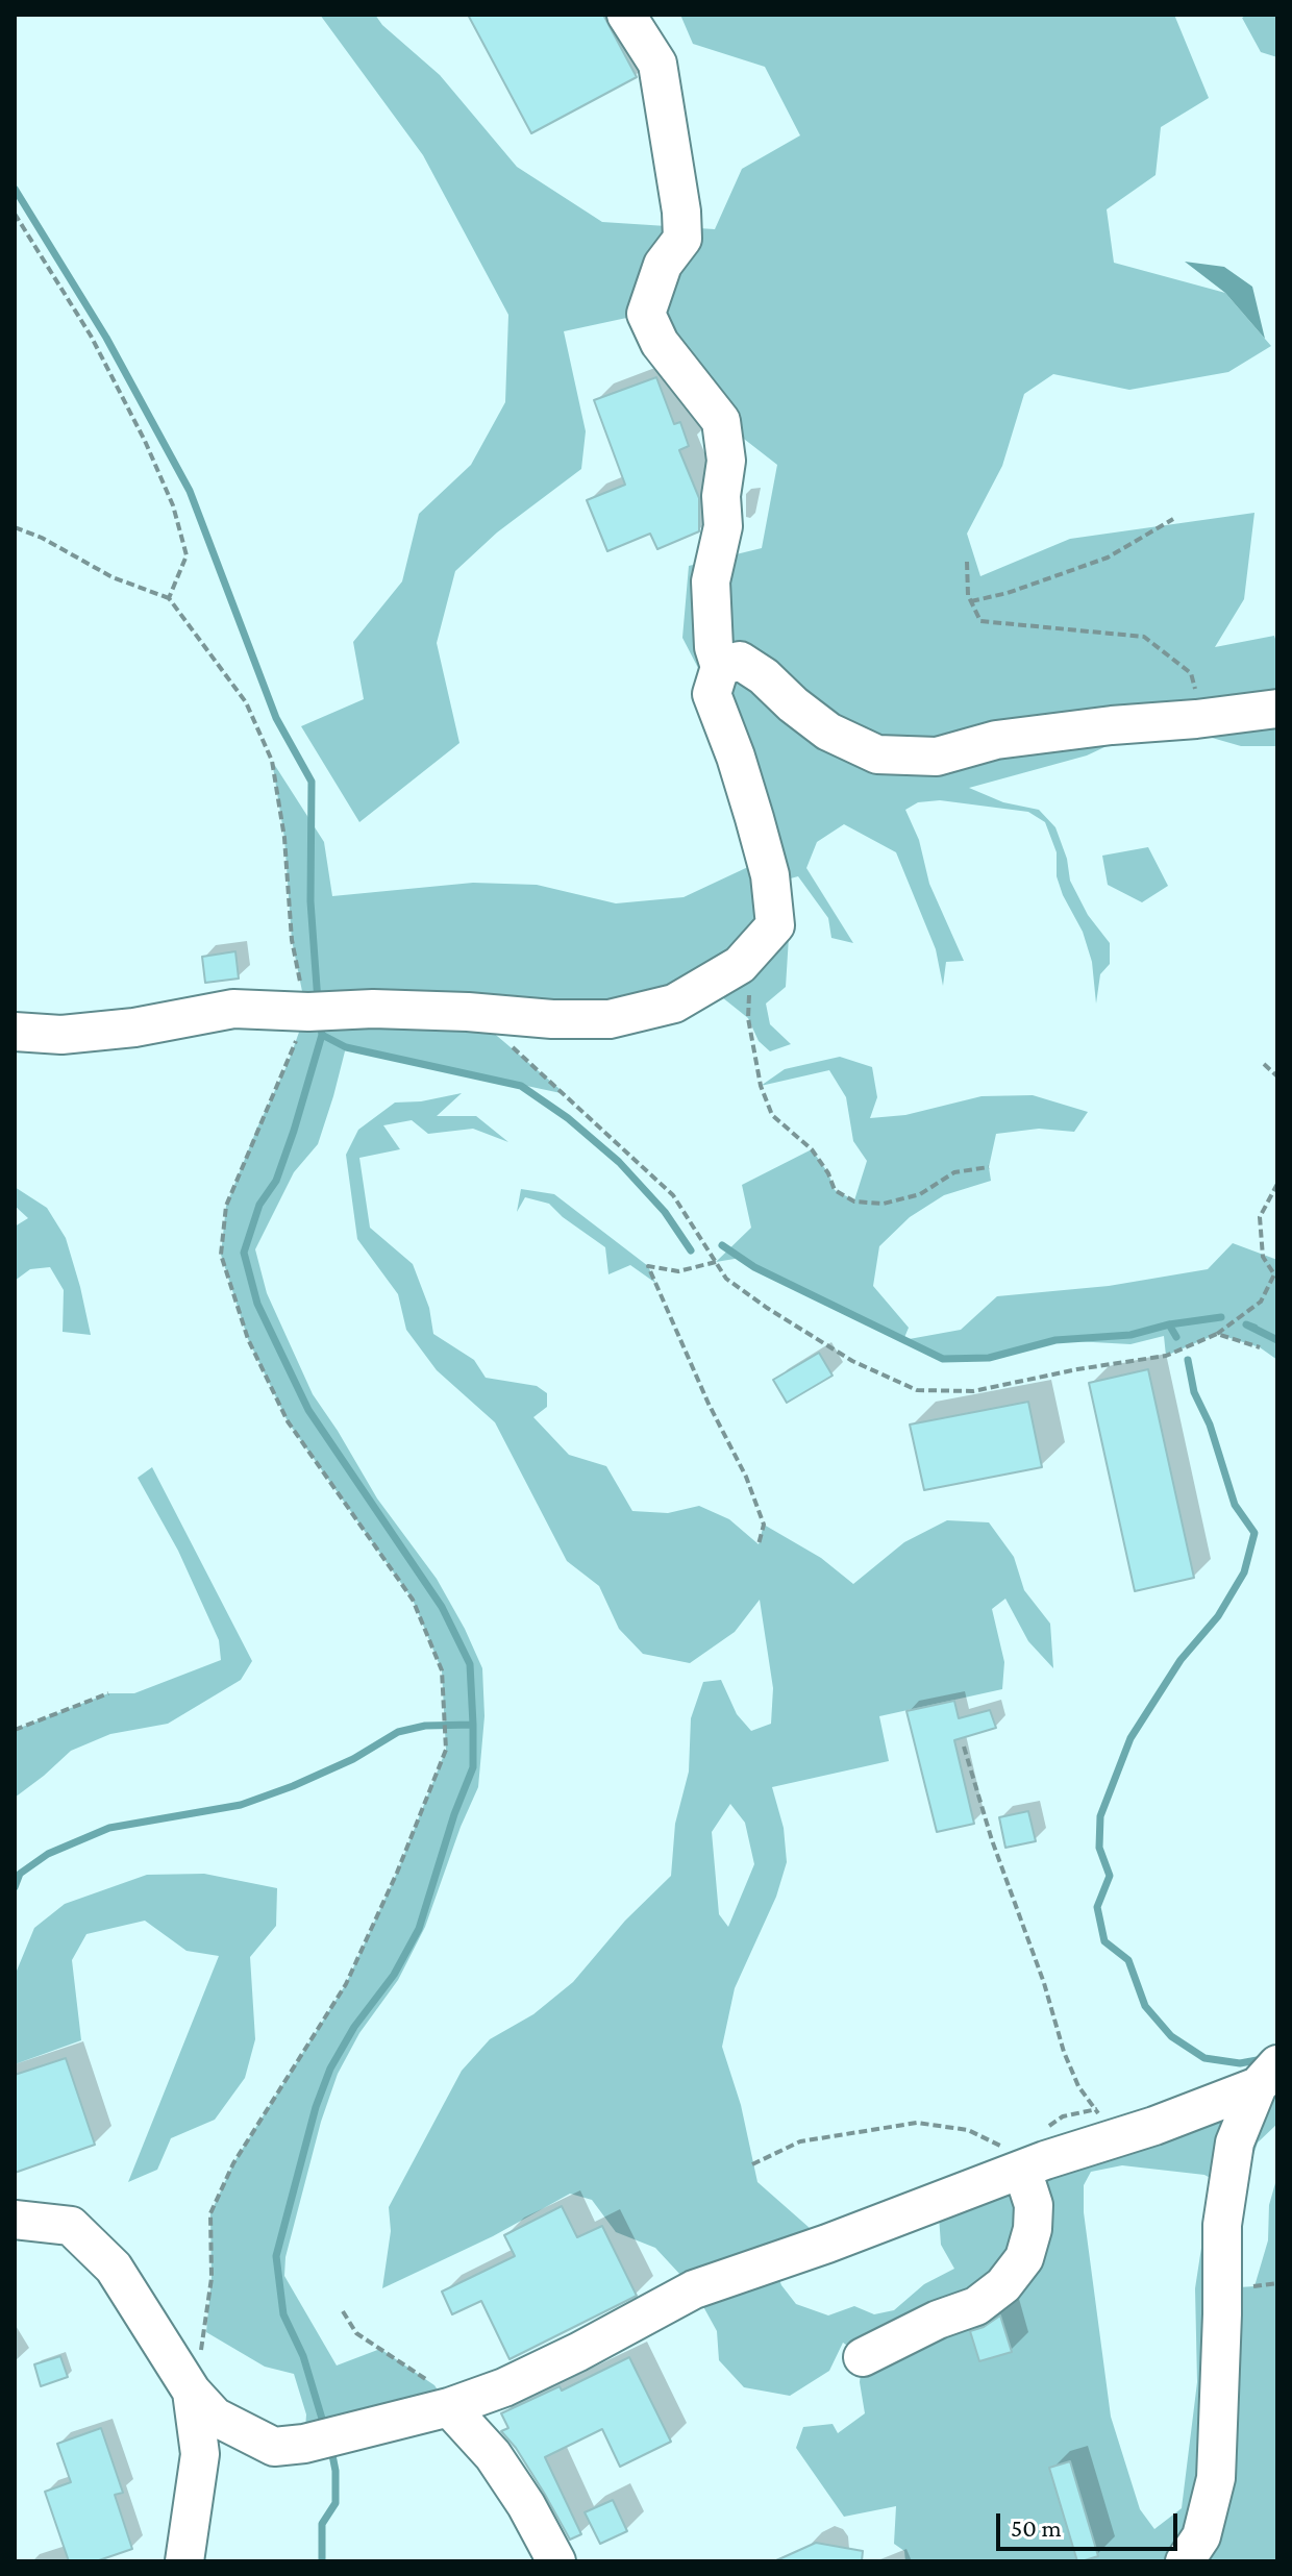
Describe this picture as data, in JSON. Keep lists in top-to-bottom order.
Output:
{
  "scale_bar": "50 m"
}
